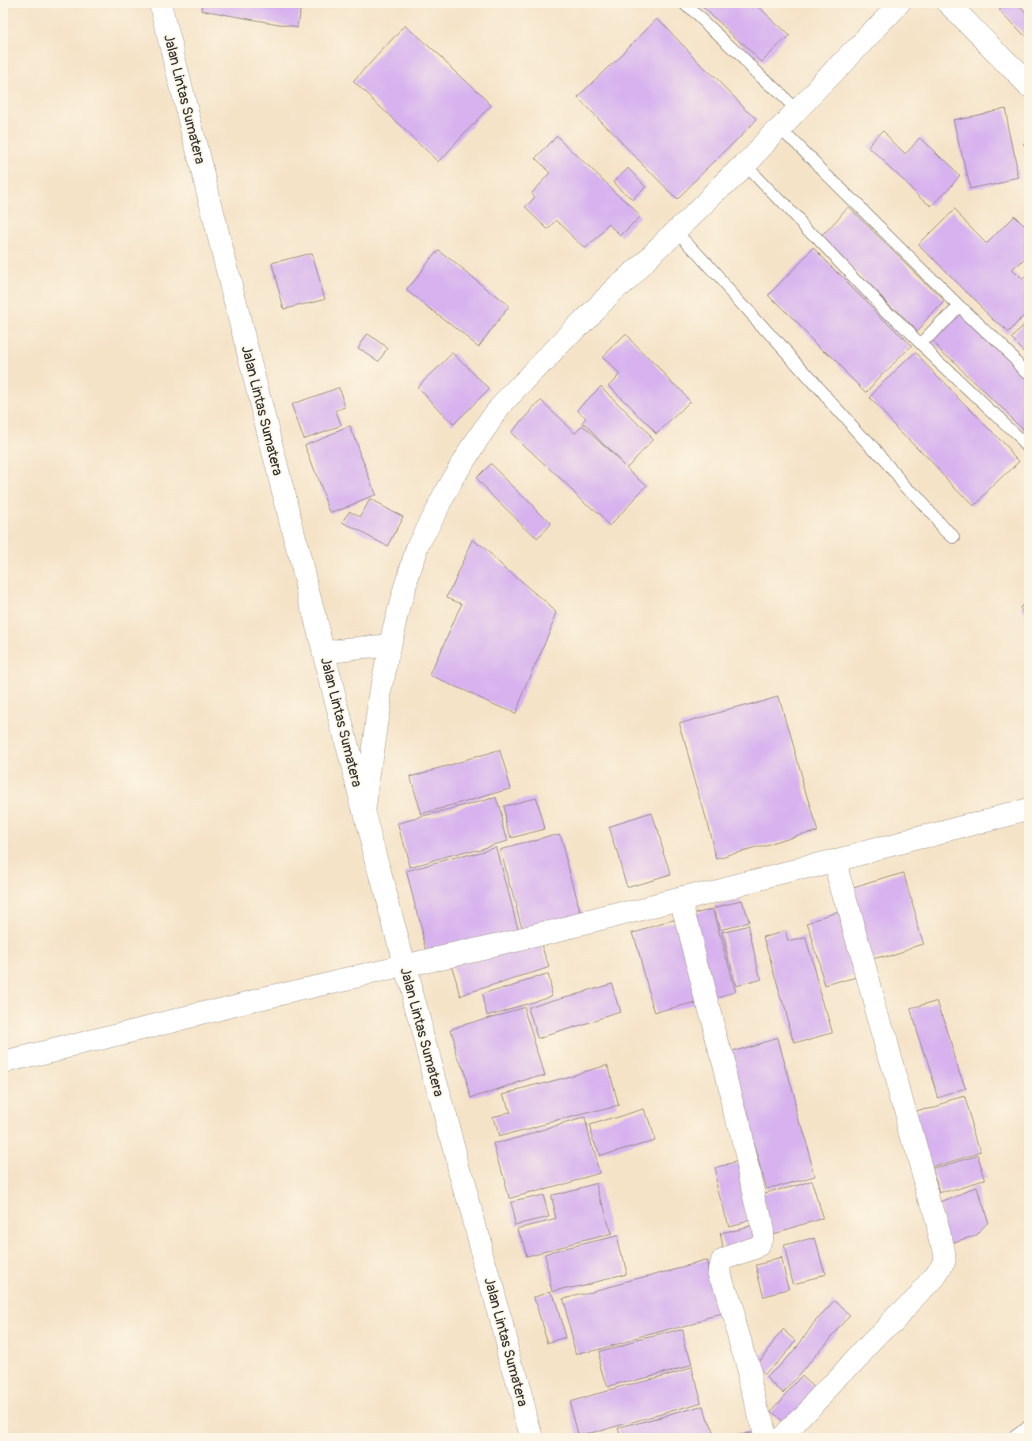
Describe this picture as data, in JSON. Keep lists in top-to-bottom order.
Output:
{
  "streets": {
    "main road": ["Jalan Lintas Sumatera"]
  }
}
